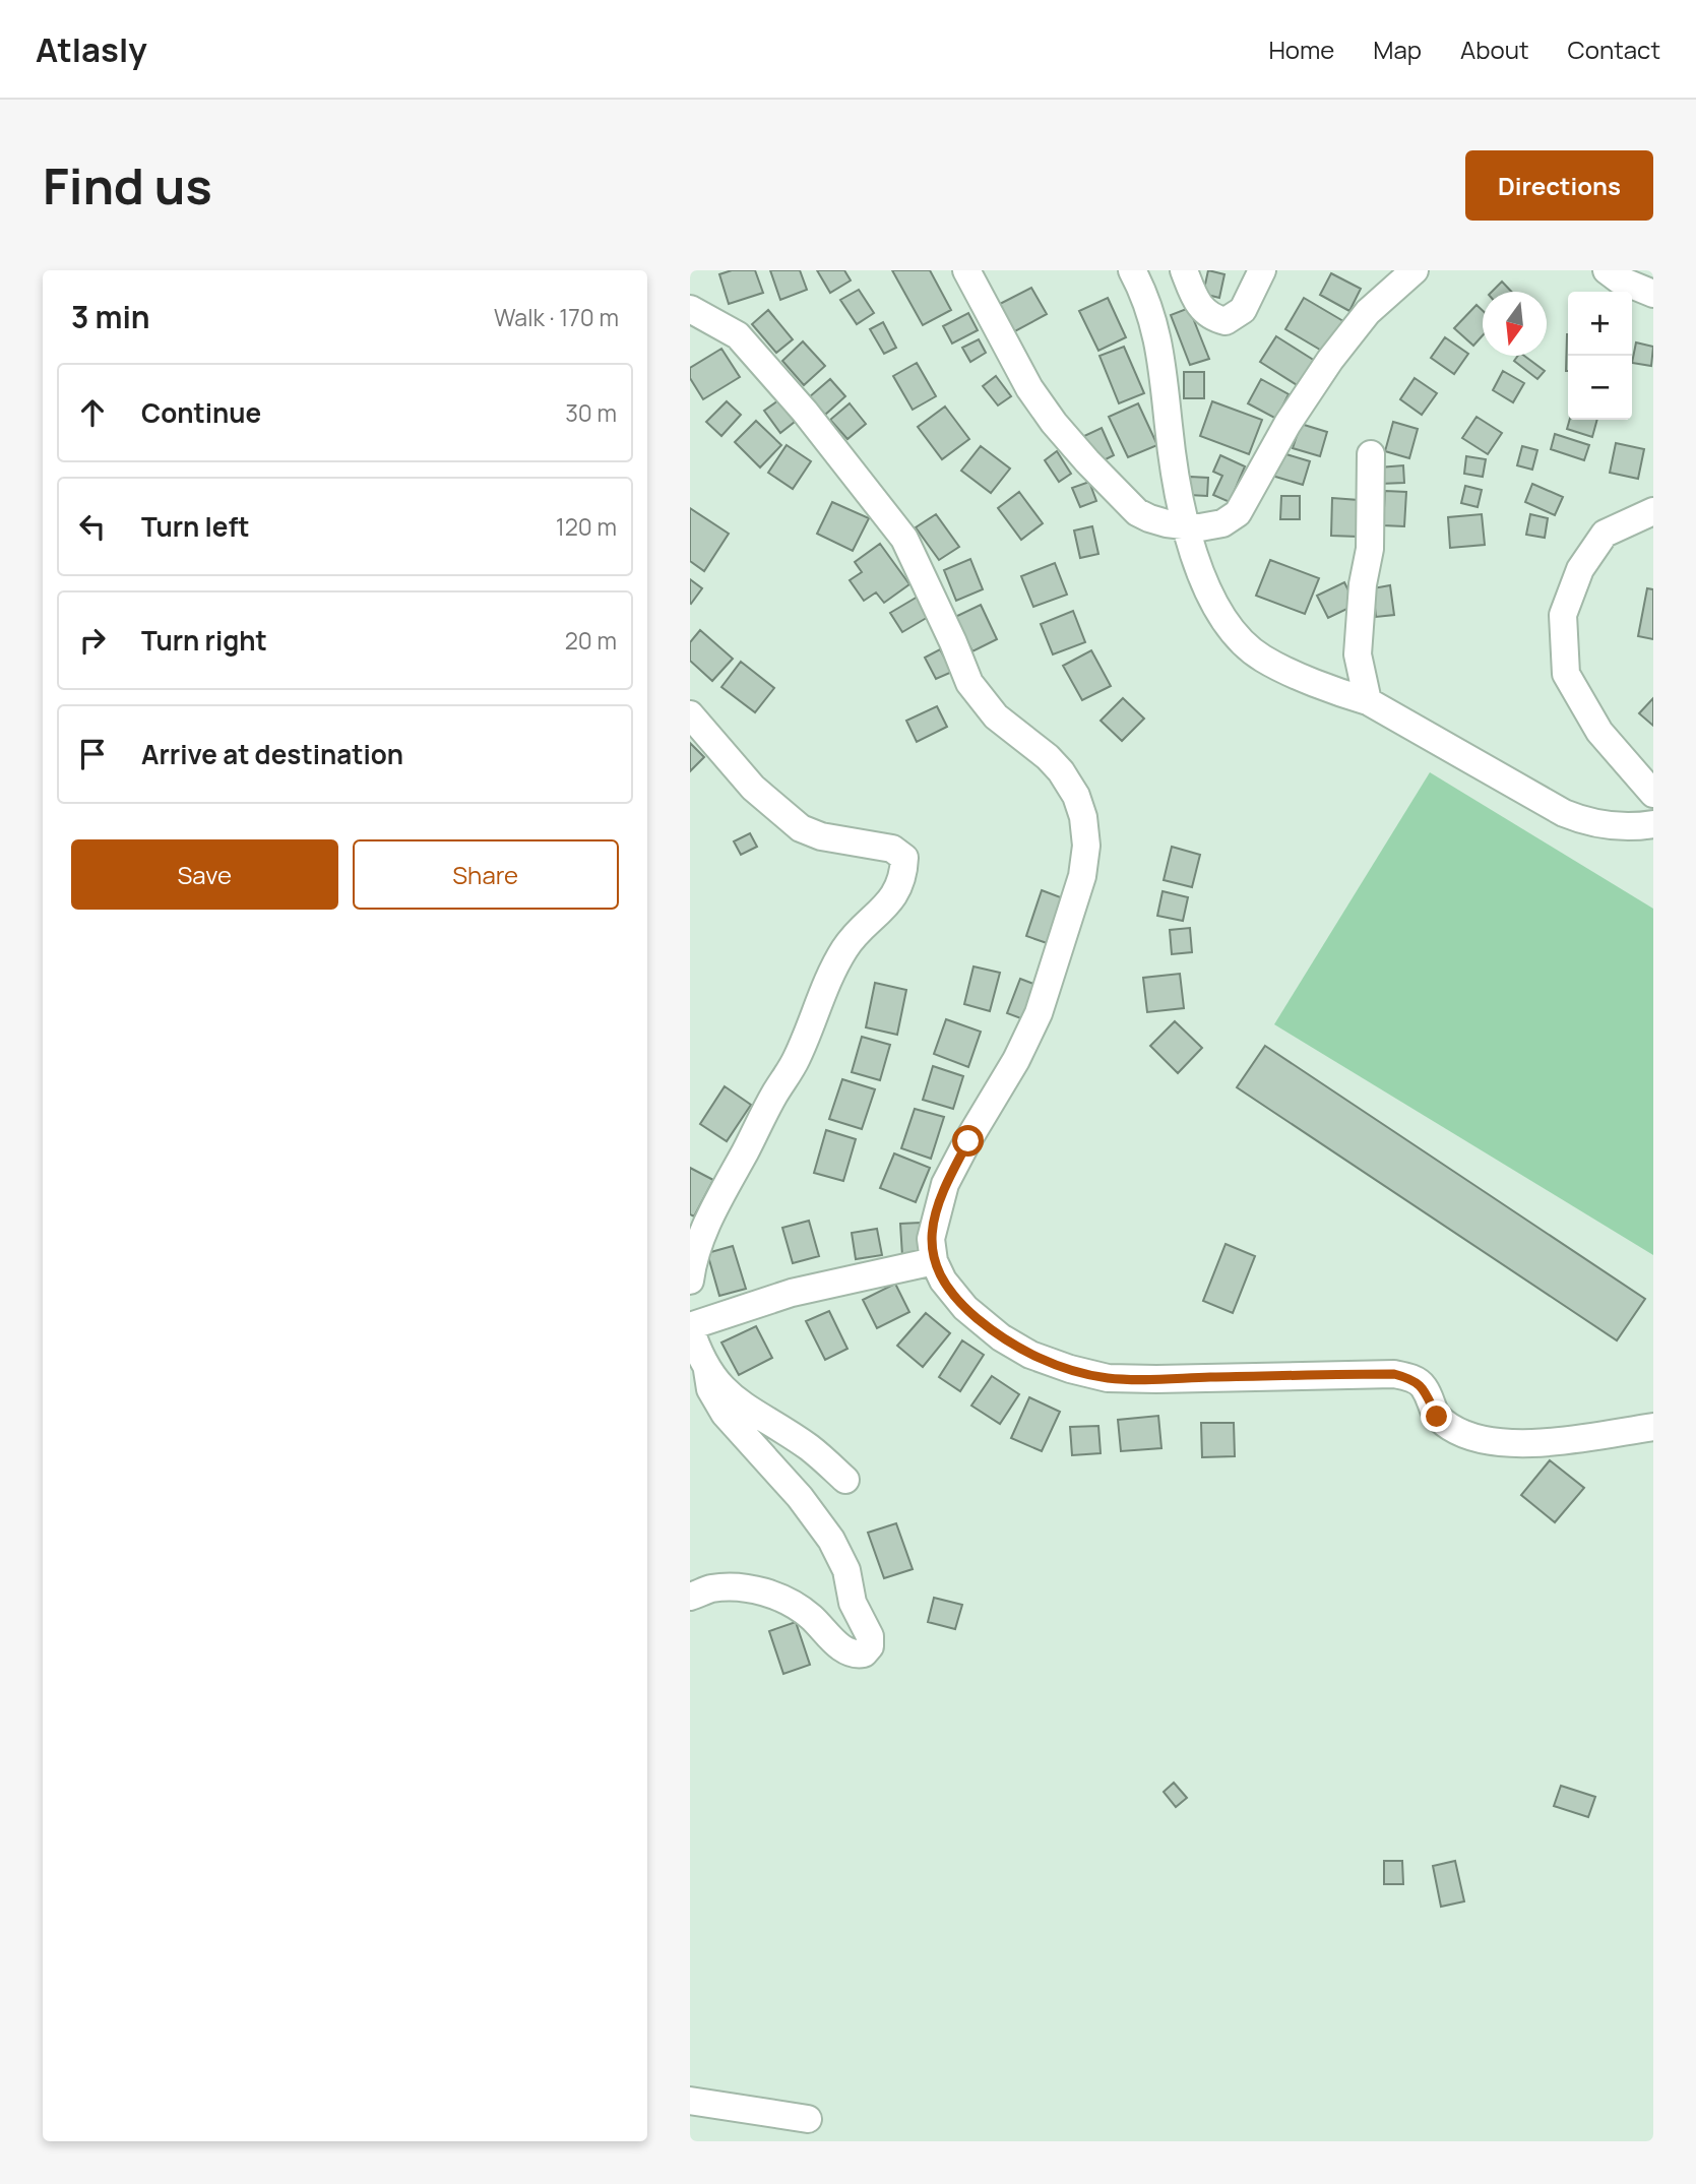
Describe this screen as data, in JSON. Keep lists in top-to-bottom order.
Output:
{
  "north": "bottom",
  "page": {
    "header": "Atlasly",
    "nav": [
      "Home",
      "Map",
      "About",
      "Contact"
    ],
    "buttons": [
      "Directions",
      ["Save", "Share"]
    ],
    "title": "Find us",
    "heading": ["3 min", "Walk · 170 m"],
    "map_buttons": ["+", "−"],
    "list": [
      ["Continue", "30 m"],
      ["Turn left", "120 m"],
      ["Turn right", "20 m"],
      "Arrive at destination"
    ]
  }
}
